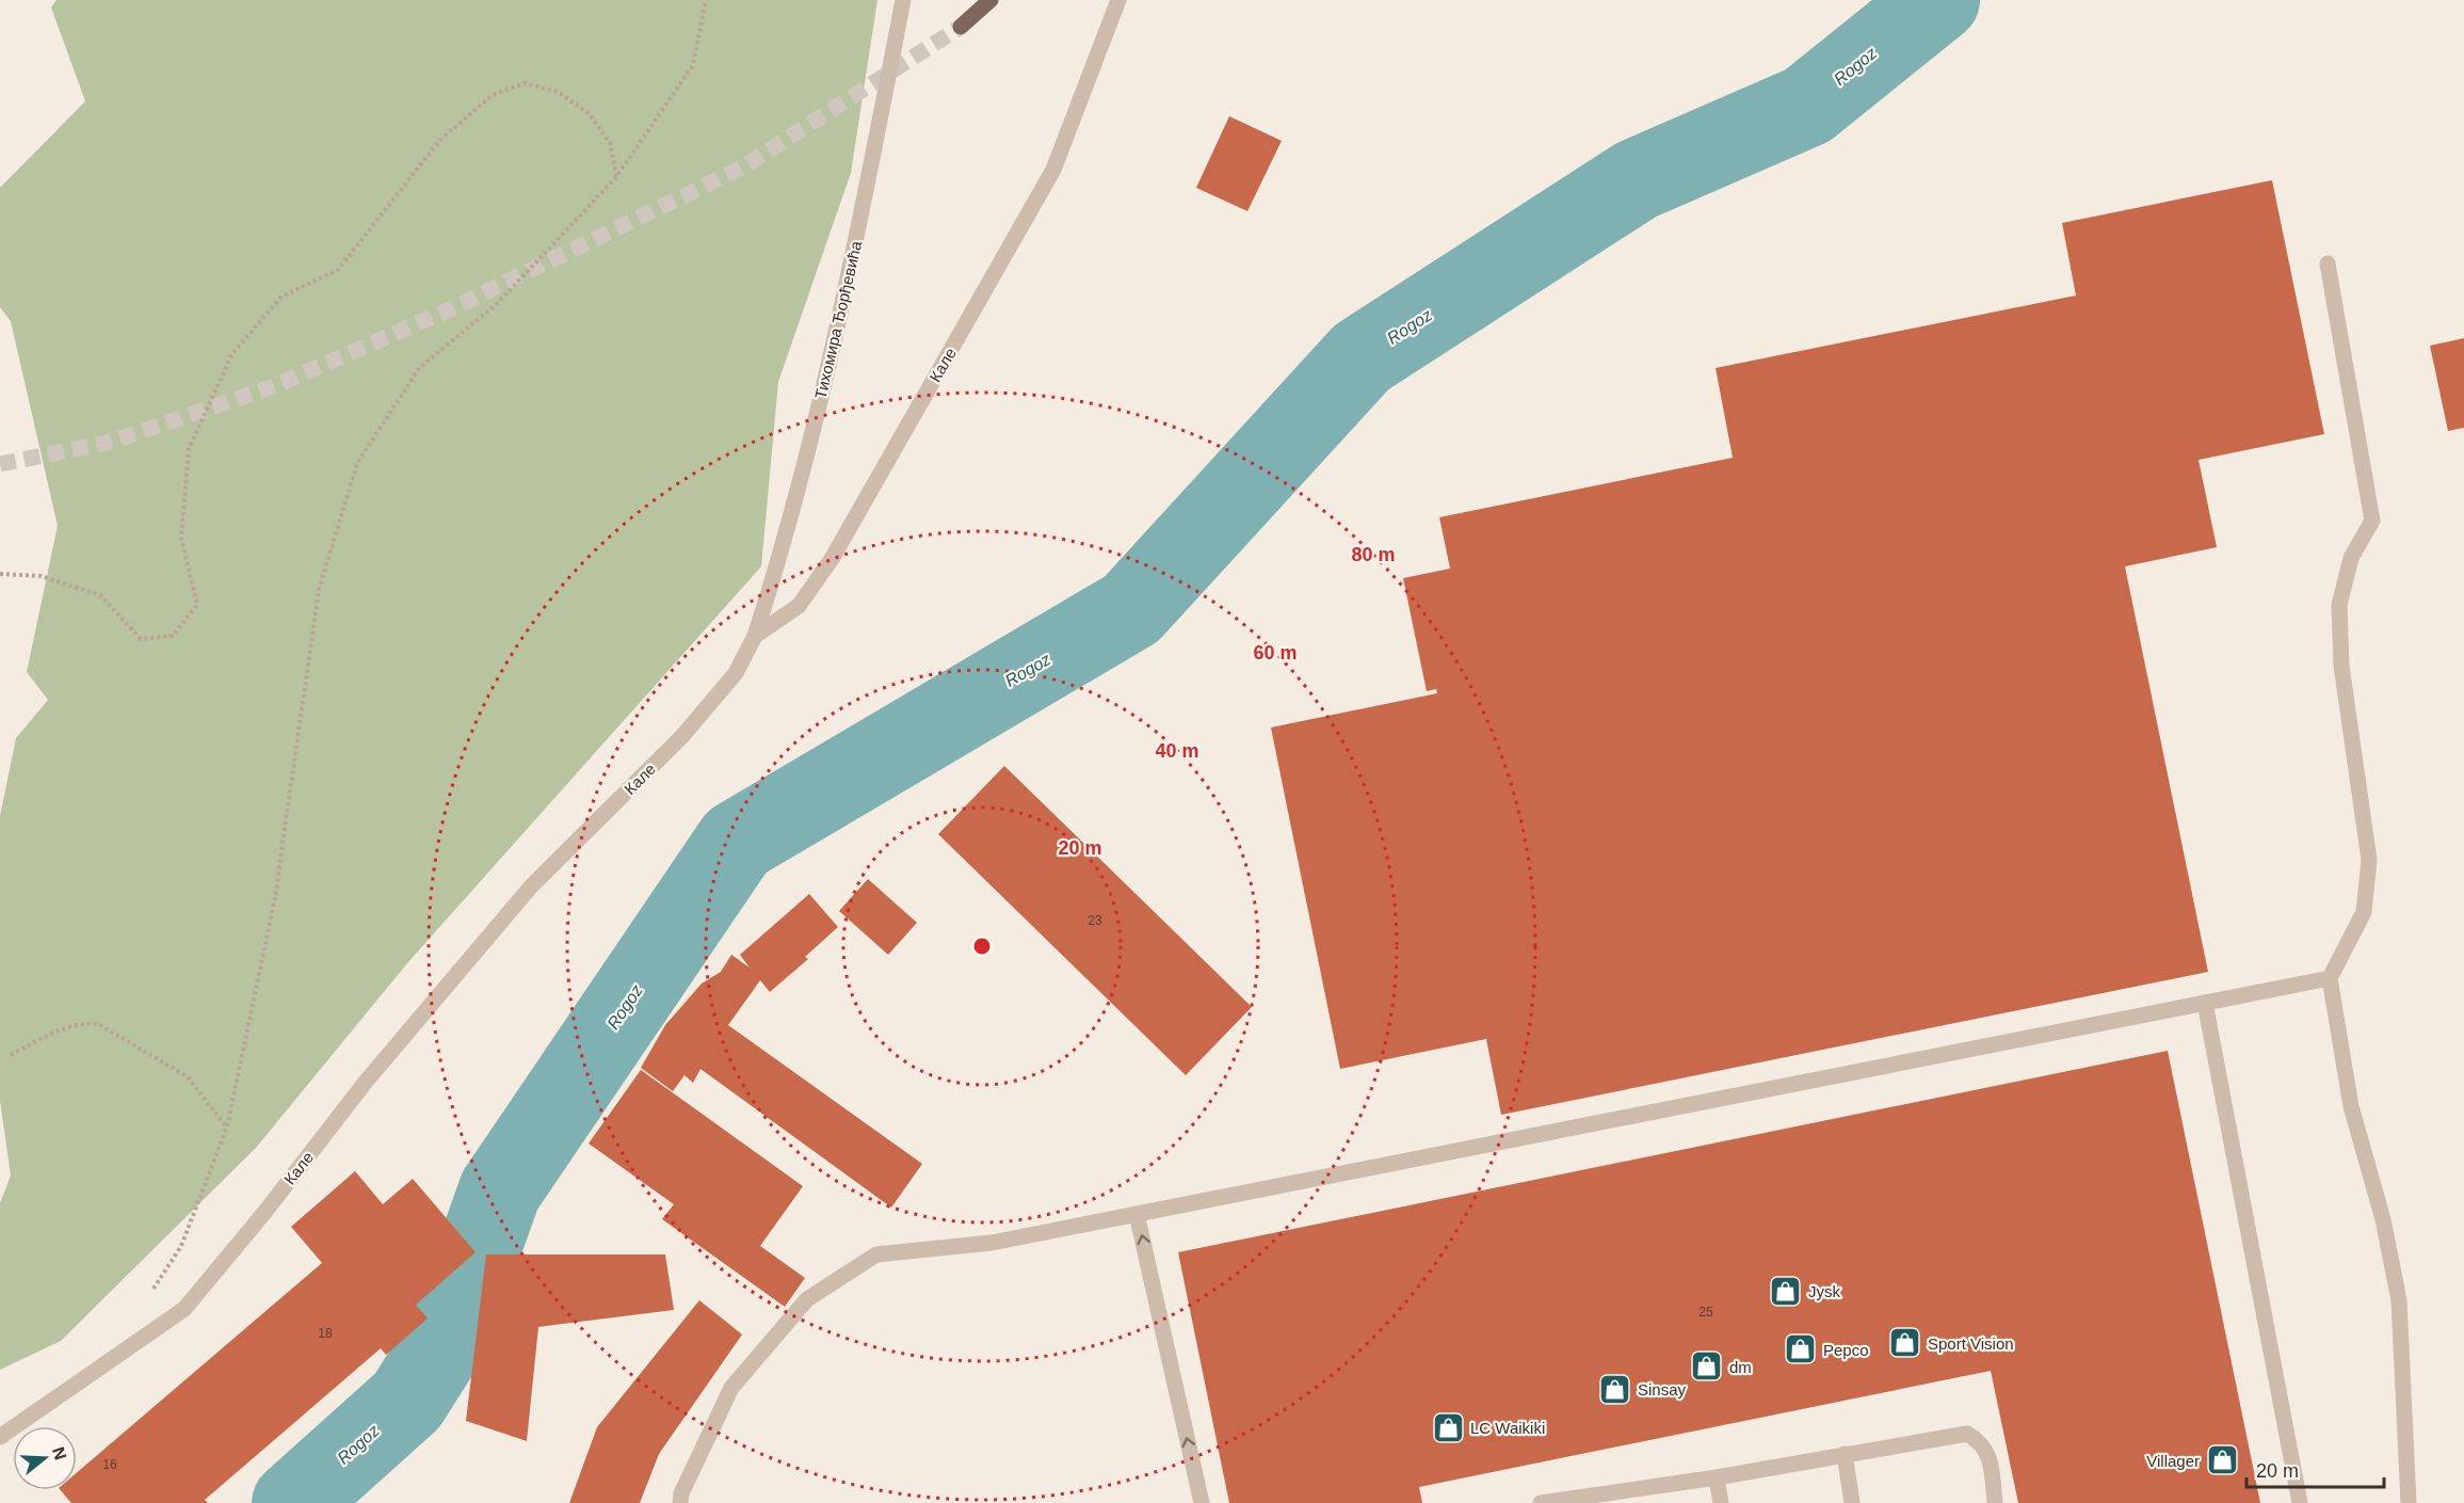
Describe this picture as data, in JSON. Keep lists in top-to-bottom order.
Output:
{
  "streets": {
    "street": ["Тихомира Ђорђевића", "Кале"]
  },
  "crossings": [
    ["Тихомира Ђорђевића", "Кале"]
  ],
  "water": ["Rogoz"],
  "places": {
    "shop": [
      "Jysk",
      "Sport Vision",
      "Pepco",
      "dm",
      "Sinsay",
      "LC Waikiki",
      "Villager"
    ]
  },
  "house_numbers": [
    "23",
    "25",
    "18",
    "16"
  ],
  "scale_bar": "20 m",
  "north": "right",
  "rings": [
    "80 m",
    "60 m",
    "40 m",
    "20 m"
  ]
}
